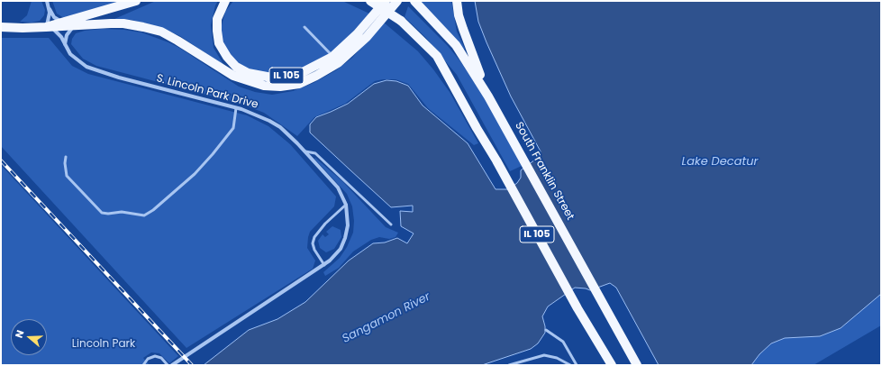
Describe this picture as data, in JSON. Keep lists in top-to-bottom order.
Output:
{
  "streets": {
    "main road": ["IL 105", "South Franklin Street"],
    "street": ["S. Lincoln Park Drive"]
  },
  "crossings": [
    ["IL 105", "South Franklin Street"]
  ],
  "water": ["Lake Decatur", "Sangamon River"],
  "parks": ["Lincoln Park"],
  "north": "left"
}
